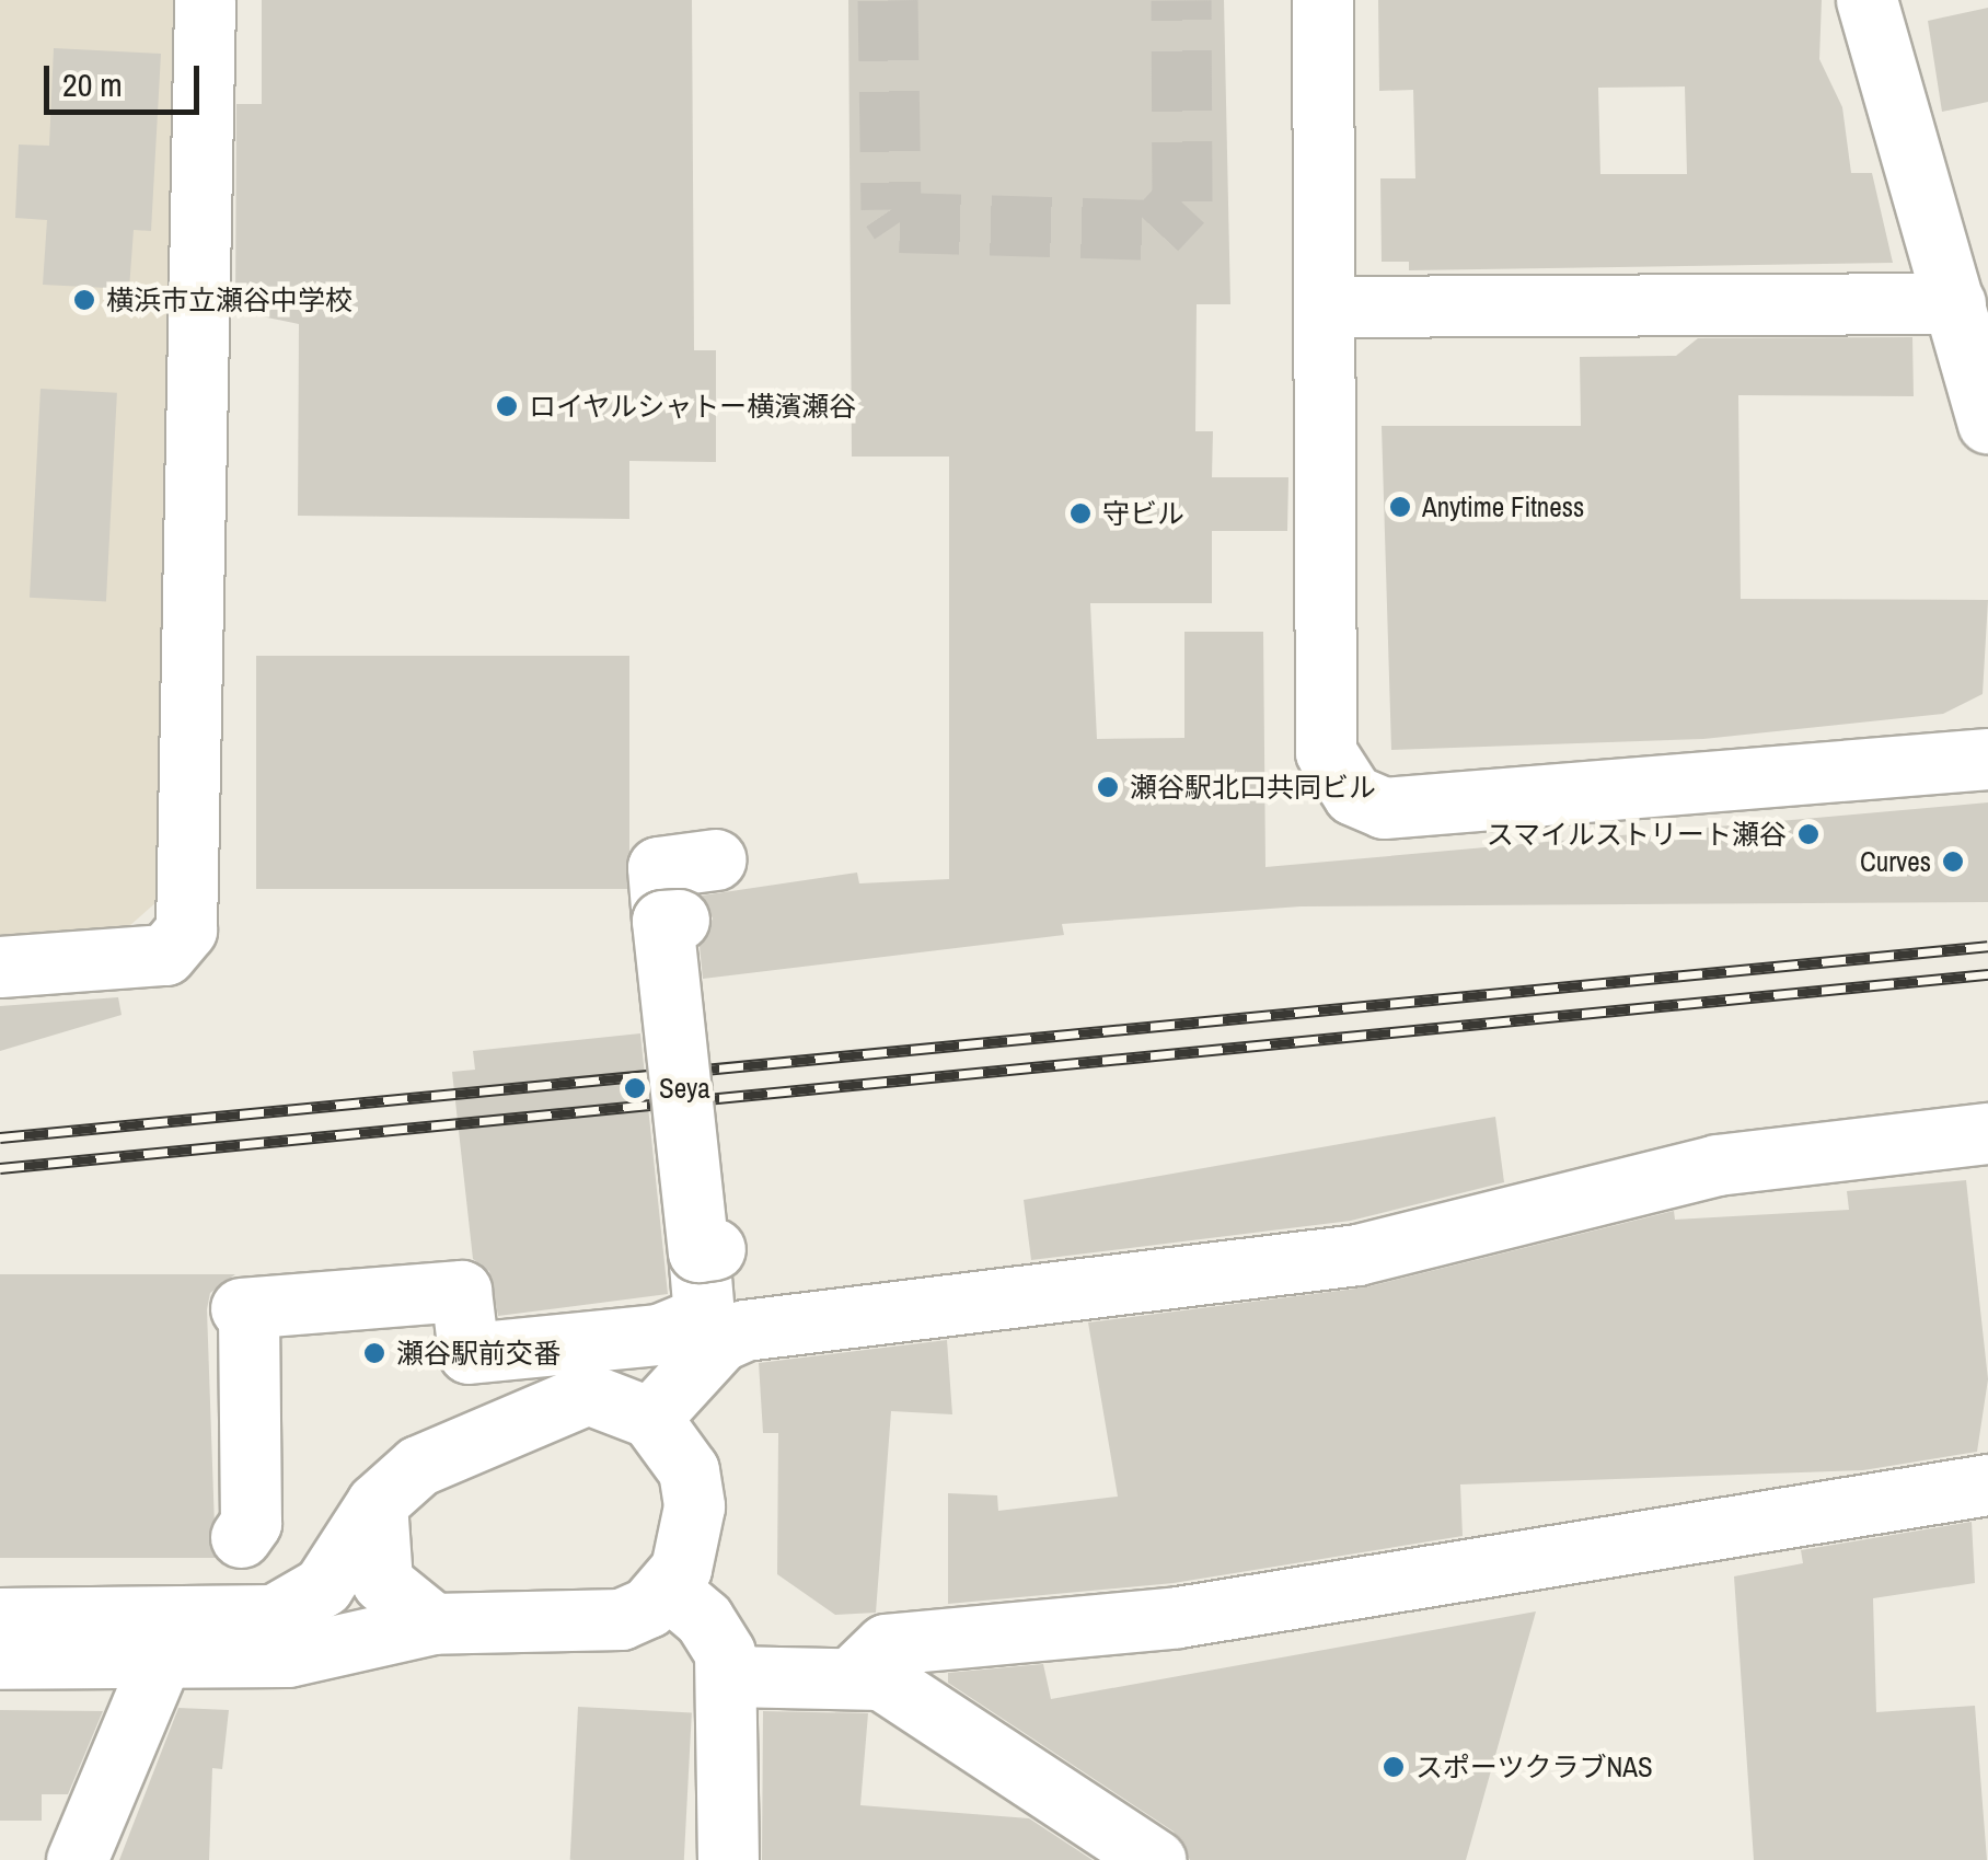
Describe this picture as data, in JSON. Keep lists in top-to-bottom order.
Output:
{
  "places": [
    "横浜市立瀬谷中学校",
    "ロイヤルシャトー横濱瀬谷",
    "Anytime Fitness",
    "守ビル",
    "瀬谷駅北口共同ビル",
    "スマイルストリート瀬谷",
    "Curves",
    "Seya",
    "瀬谷駅前交番",
    "スポーツクラブNAS"
  ],
  "scale_bar": "20 m"
}
